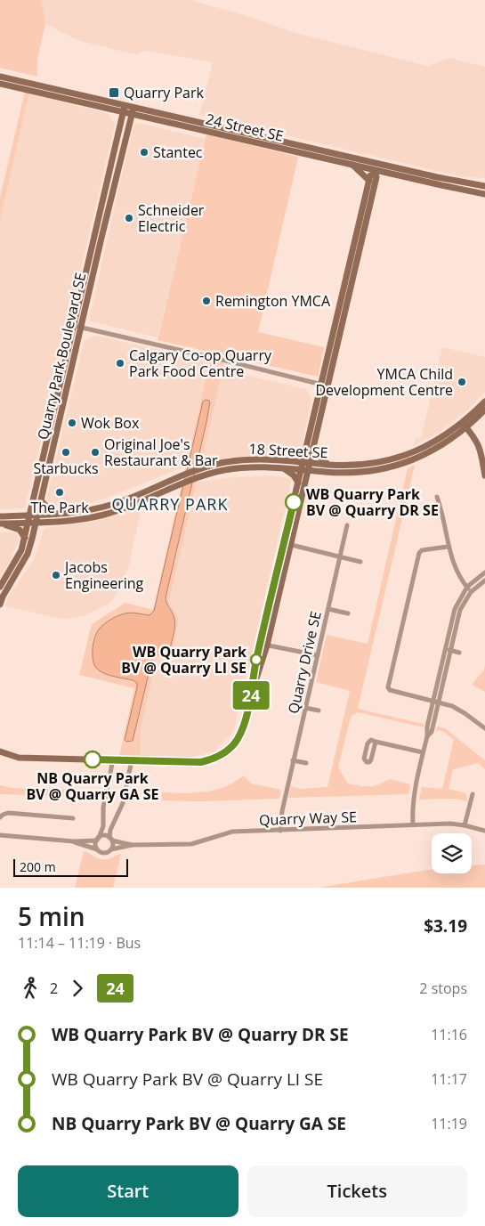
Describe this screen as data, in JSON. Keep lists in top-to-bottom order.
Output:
{
  "streets": {
    "main road": ["24 Street SE", "Quarry Park Boulevard SE", "18 Street SE"],
    "street": ["Quarry Drive SE", "Quarry Way SE"]
  },
  "crossings": [
    ["24 Street SE", "Quarry Park Boulevard SE"],
    ["Quarry Park Boulevard SE", "18 Street SE"],
    ["Quarry Drive SE", "Quarry Way SE"]
  ],
  "districts": ["QUARRY PARK"],
  "places": {
    "transit": ["Quarry Park"],
    "other": [
      "Stantec",
      "Schneider Electric",
      "Remington YMCA",
      "Calgary Co-op Quarry Park Food Centre",
      "YMCA Child Development Centre",
      "Wok Box",
      "Starbucks",
      "Original Joe's Restaurant & Bar",
      "The Park",
      "WB Quarry Park BV @ Quarry DR SE",
      "Jacobs Engineering",
      "WB Quarry Park BV @ Quarry LI SE",
      "NB Quarry Park BV @ Quarry GA SE"
    ]
  },
  "lines": ["bus line 24"],
  "scale_bar": "200 m",
  "page": {
    "on_map": "24",
    "scale": "200 m",
    "heading": ["5 min", "11:14 – 11:19 · Bus", "$3.19"],
    "legs": ["2", "24", "2 stops"],
    "list": [
      {
        "name": "WB Quarry Park BV @ Quarry DR SE",
        "value": "11:16"
      },
      {
        "name": "WB Quarry Park BV @ Quarry LI SE",
        "value": "11:17"
      },
      {
        "name": "NB Quarry Park BV @ Quarry GA SE",
        "value": "11:19"
      }
    ],
    "buttons": ["Start", "Tickets"]
  }
}
